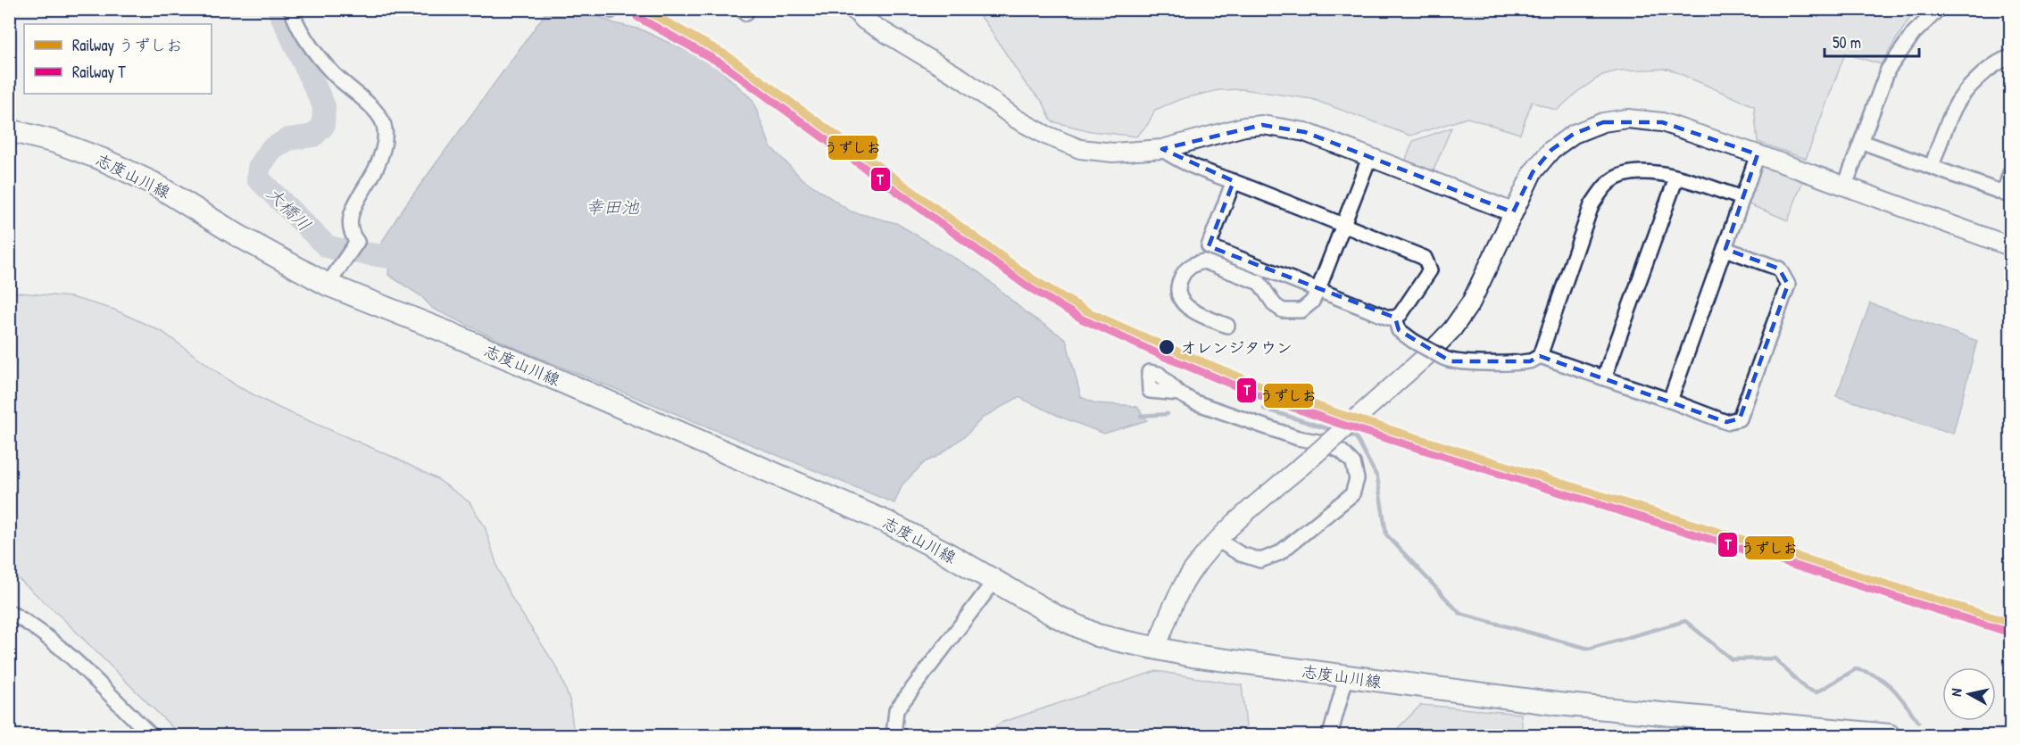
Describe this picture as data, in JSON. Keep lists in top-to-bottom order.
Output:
{
  "streets": {
    "main road": ["志度山川線"]
  },
  "water": ["幸田池", "大橋川"],
  "places": ["オレンジタウン"],
  "lines": ["rail line うずしお", "rail line T"],
  "legend": ["Railway うずしお", "Railway T"],
  "scale_bar": "50 m",
  "north": "left"
}
